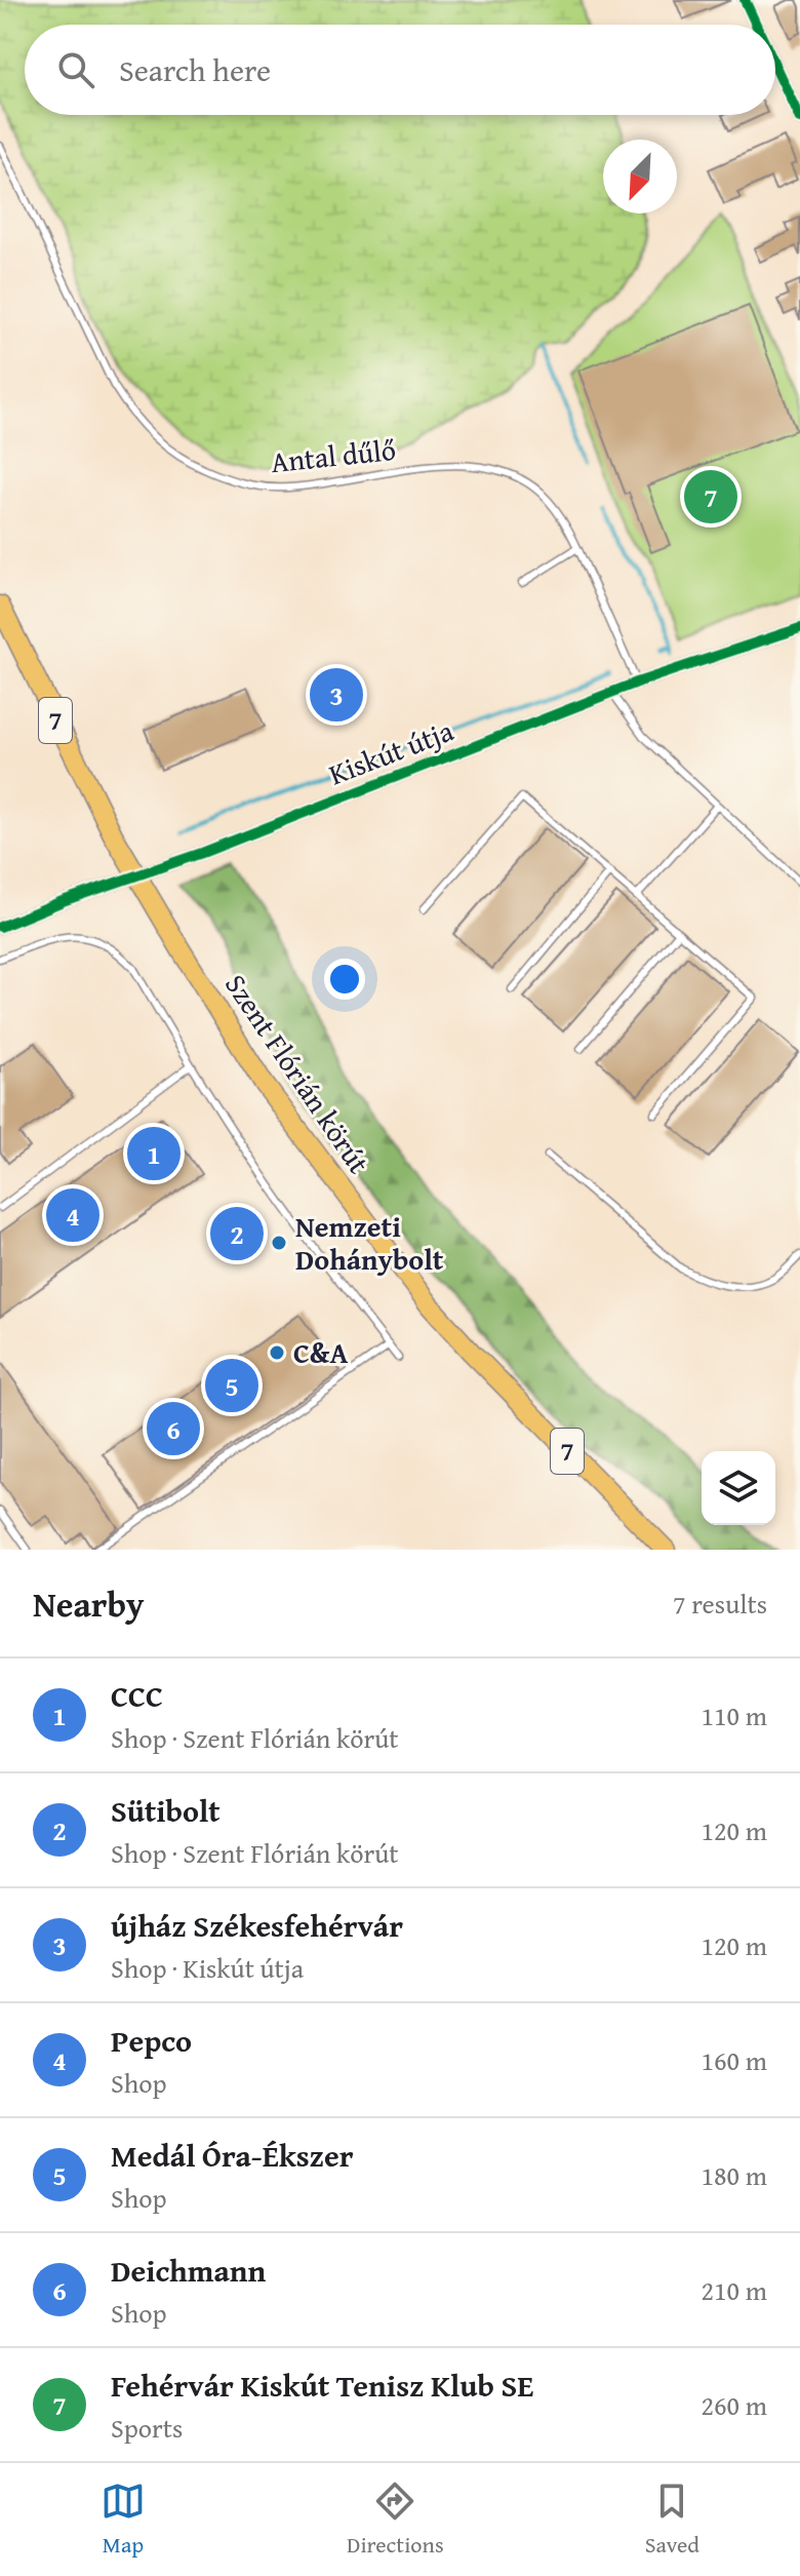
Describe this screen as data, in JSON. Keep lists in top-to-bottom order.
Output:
{
  "streets": {
    "main road": ["7", "Szent Flórián körút"],
    "street": ["Kiskút útja"],
    "lane": ["Antal dűlő"]
  },
  "crossings": [
    ["Antal dűlő", "Kiskút útja"],
    ["Kiskút útja", "Szent Flórián körút"]
  ],
  "places": ["Nemzeti Dohánybolt", "C&A"],
  "north": "bottom left",
  "page": {
    "search": "Search here",
    "pins": [
      "7",
      "3",
      "1",
      "4",
      "2",
      "5",
      "6"
    ],
    "heading": ["Nearby", "7 results"],
    "list": [
      {
        "mark": "1",
        "name": "CCC",
        "note": "Shop · Szent Flórián körút",
        "value": "110 m"
      },
      {
        "mark": "2",
        "name": "Sütibolt",
        "note": "Shop · Szent Flórián körút",
        "value": "120 m"
      },
      {
        "mark": "3",
        "name": "újház Székesfehérvár",
        "note": "Shop · Kiskút útja",
        "value": "120 m"
      },
      {
        "mark": "4",
        "name": "Pepco",
        "note": "Shop",
        "value": "160 m"
      },
      {
        "mark": "5",
        "name": "Medál Óra-Ékszer",
        "note": "Shop",
        "value": "180 m"
      },
      {
        "mark": "6",
        "name": "Deichmann",
        "note": "Shop",
        "value": "210 m"
      },
      {
        "mark": "7",
        "name": "Fehérvár Kiskút Tenisz Klub SE",
        "note": "Sports",
        "value": "260 m"
      }
    ],
    "nav": ["Map", "Directions", "Saved"]
  }
}
